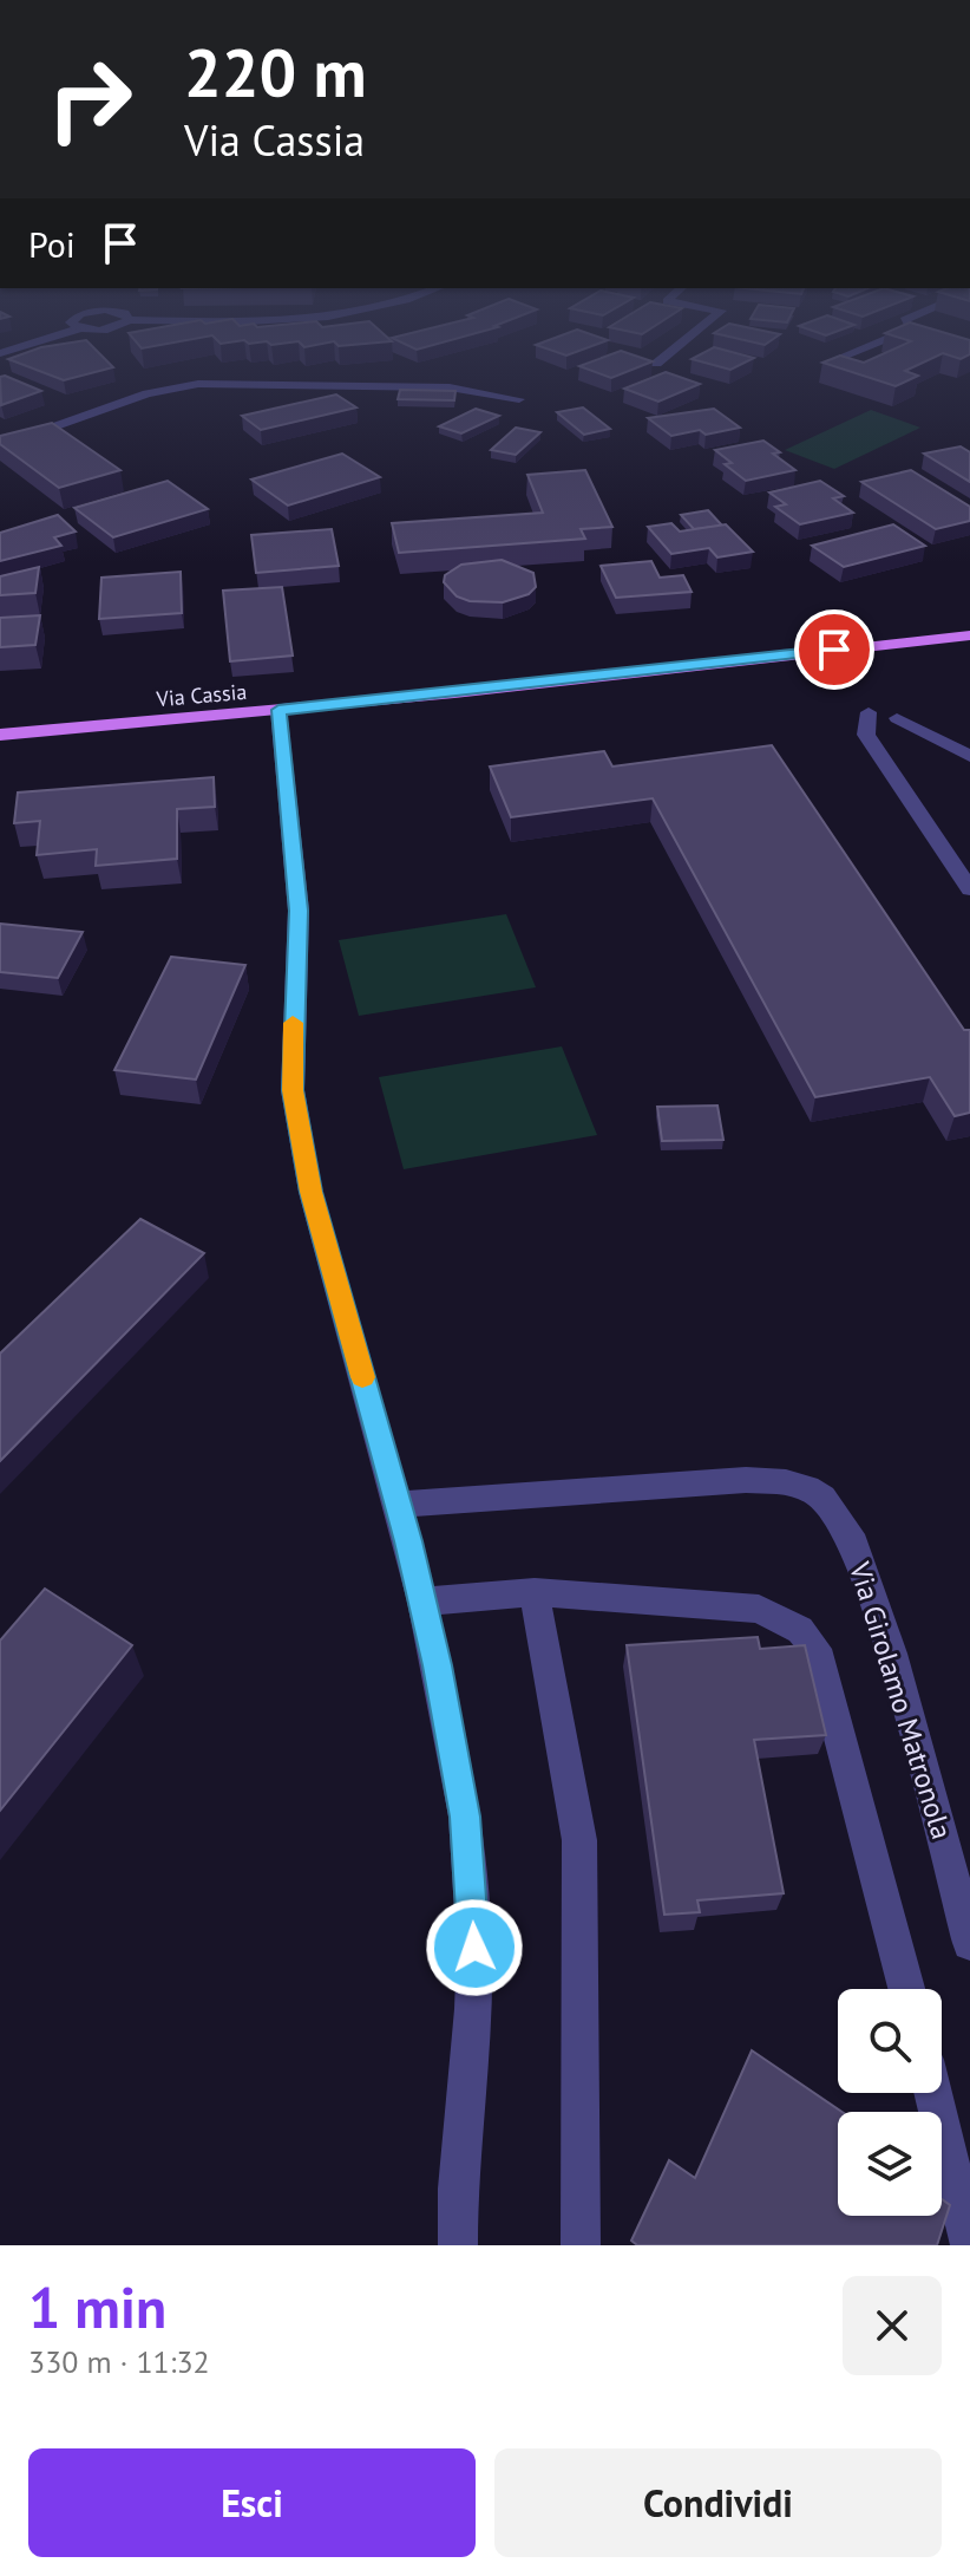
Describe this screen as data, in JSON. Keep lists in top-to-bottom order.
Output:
{
  "streets": {
    "main road": ["Via Cassia"],
    "street": ["Via Girolamo Matronola"]
  },
  "page": {
    "turn": ["220 m", "Via Cassia"],
    "then": "Poi",
    "heading": ["1 min", "330 m · 11:32"],
    "buttons": ["Esci", "Condividi"]
  }
}
